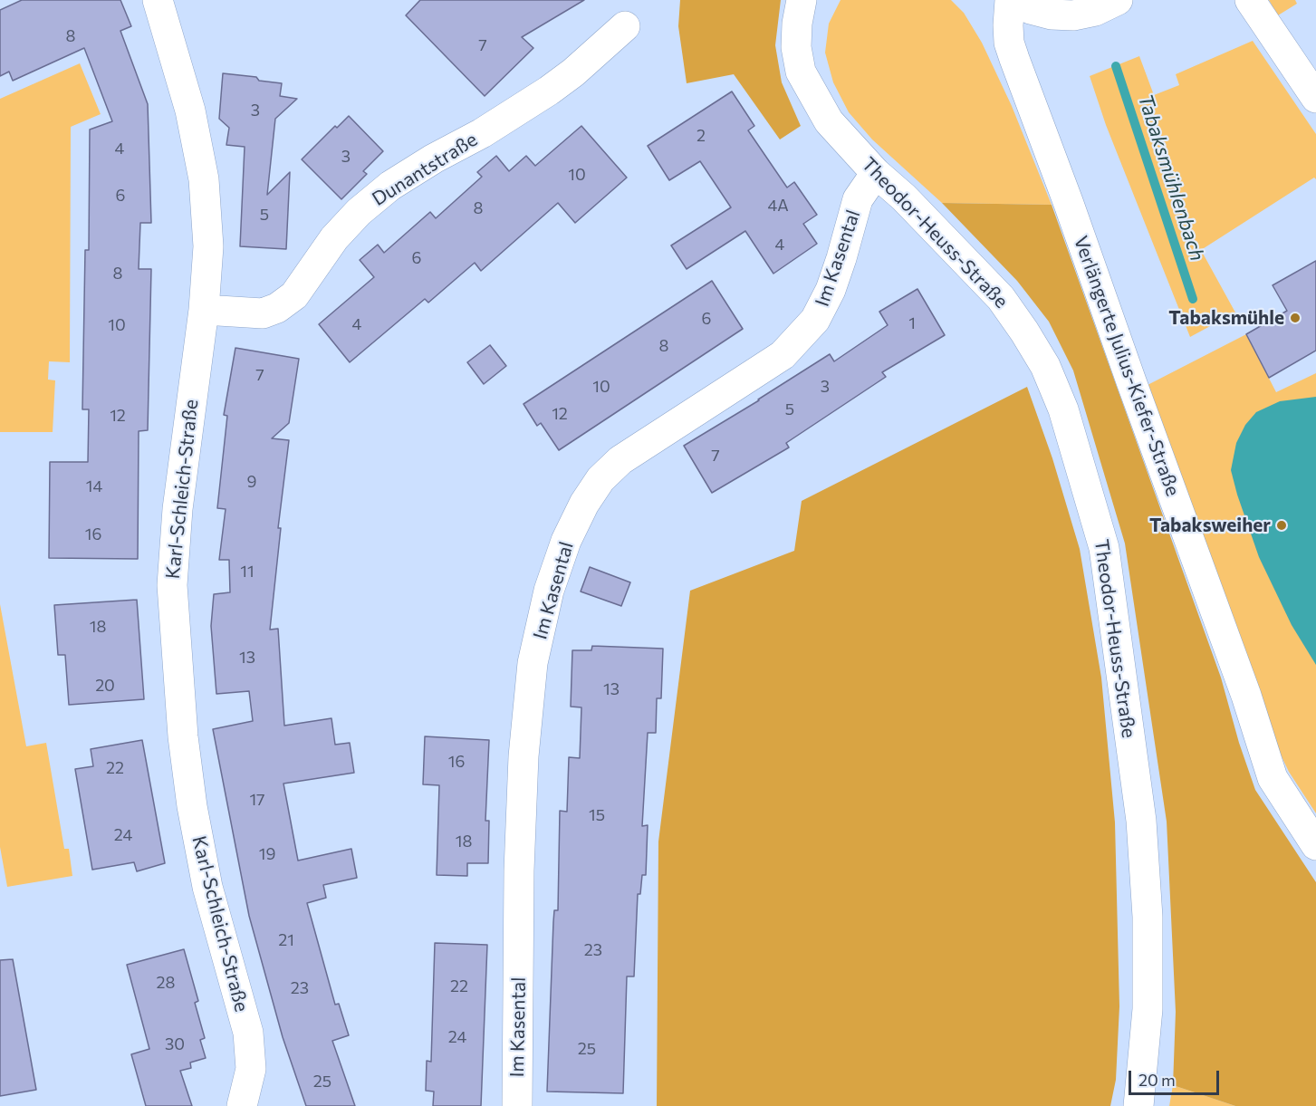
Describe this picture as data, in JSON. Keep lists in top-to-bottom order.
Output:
{
  "streets": {
    "street": [
      "Dunantstraße",
      "Theodor-Heuss-Straße",
      "Im Kasental",
      "Verlängerte Julius-Kiefer-Straße",
      "Karl-Schleich-Straße"
    ]
  },
  "crossings": [
    ["Dunantstraße", "Karl-Schleich-Straße"],
    ["Theodor-Heuss-Straße", "Im Kasental"]
  ],
  "water": ["Tabaksmühlenbach"],
  "places": ["Tabaksmühle", "Tabaksweiher"],
  "house_numbers": [
    "8",
    "7",
    "3",
    "2",
    "4",
    "3",
    "10",
    "6",
    "4A",
    "8",
    "5",
    "4",
    "6",
    "8",
    "6",
    "1",
    "4",
    "10",
    "8",
    "7",
    "10",
    "3",
    "5",
    "12",
    "12",
    "7",
    "9",
    "14",
    "16",
    "11",
    "18",
    "13",
    "20",
    "13",
    "16",
    "22",
    "17",
    "15",
    "24",
    "18",
    "19",
    "21",
    "23",
    "28",
    "22",
    "23",
    "24",
    "30",
    "25",
    "25"
  ],
  "scale_bar": "20 m"
}
